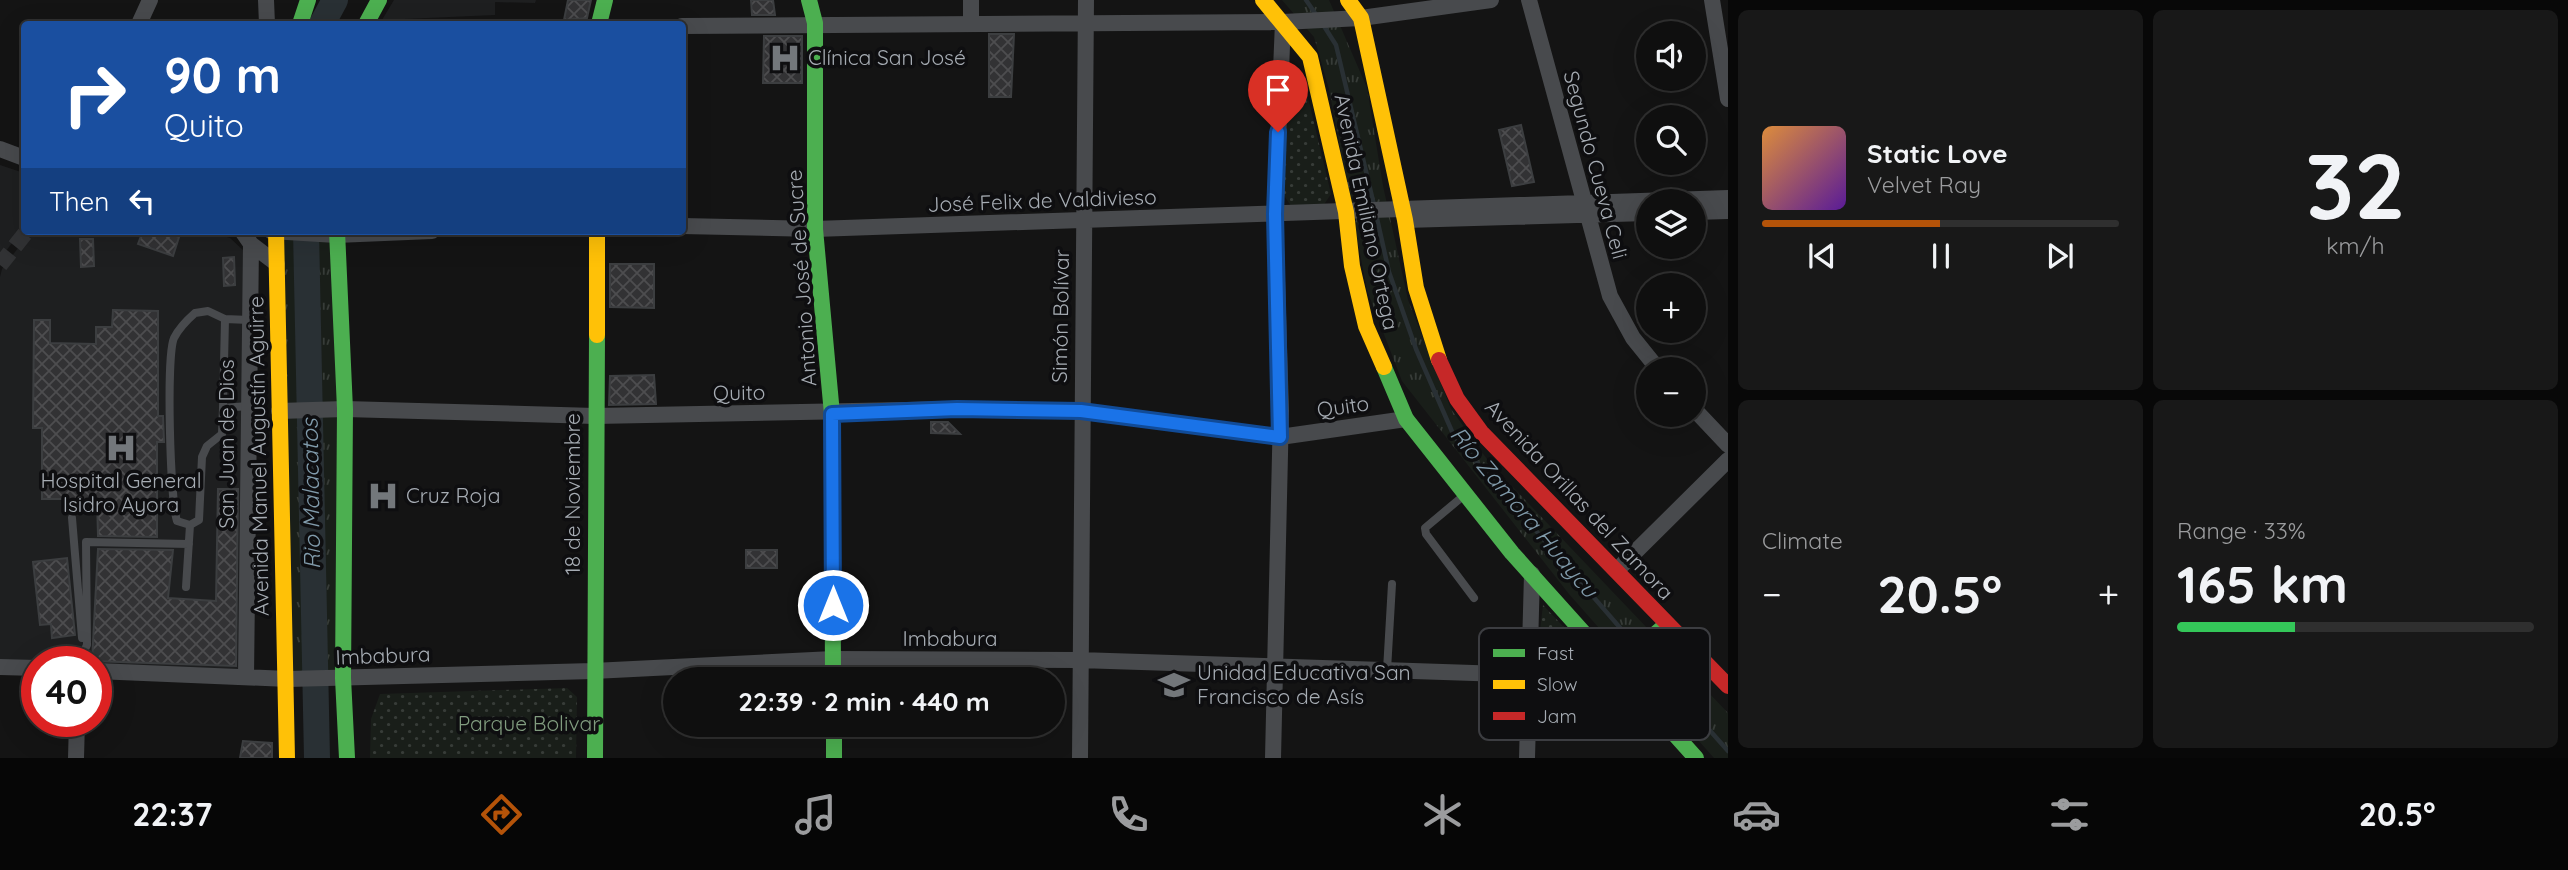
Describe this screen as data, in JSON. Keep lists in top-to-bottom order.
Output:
{
  "streets": {
    "main road": [
      "Avenida Emiliano Ortega",
      "Antonio José de Sucre",
      "Avenida Manuel Augustín Aguirre",
      "18 de Noviembre",
      "Avenida Orillas del Zamora"
    ],
    "street": [
      "Segundo Cueva Celi",
      "José Felix de Valdivieso",
      "Simón Bolívar",
      "Quito",
      "San Juan de Dios",
      "Imbabura"
    ]
  },
  "crossings": [
    ["Segundo Cueva Celi", "José Felix de Valdivieso"],
    ["José Felix de Valdivieso", "Avenida Emiliano Ortega"],
    ["José Felix de Valdivieso", "Antonio José de Sucre"],
    ["José Felix de Valdivieso", "Simón Bolívar"],
    ["José Felix de Valdivieso", "Avenida Orillas del Zamora"],
    ["Avenida Emiliano Ortega", "Quito"],
    ["Antonio José de Sucre", "Quito"],
    ["Antonio José de Sucre", "Imbabura"],
    ["Simón Bolívar", "Quito"],
    ["Simón Bolívar", "Imbabura"],
    ["Quito", "Avenida Manuel Augustín Aguirre"],
    ["Quito", "18 de Noviembre"],
    ["San Juan de Dios", "Avenida Manuel Augustín Aguirre"],
    ["San Juan de Dios", "Imbabura"],
    ["Avenida Manuel Augustín Aguirre", "Imbabura"],
    ["18 de Noviembre", "Imbabura"]
  ],
  "water": ["Rio Malacatos", "Río Zamora Huaycu"],
  "parks": ["Parque Bolivar"],
  "places": {
    "hospital": ["Clínica San José", "Hospital General Isidro Ayora", "Cruz Roja"],
    "school or university": ["Unidad Educativa San Francisco de Asís"]
  },
  "legend": ["Fast", "Slow", "Jam"],
  "page": {
    "tile": [
      ["32", "km/h"],
      "Climate",
      ["Range · 33%", "165 km"]
    ],
    "map_buttons": ["+", "−"],
    "turn": ["90 m", "Quito"],
    "song": ["Static Love", "Velvet Ray"],
    "then": "Then",
    "heat": ["−", "20.5°", "+"],
    "limit": "40",
    "trip": "22:39 · 2 min · 440 m",
    "tabs": ["22:37", "20.5°"]
  }
}
